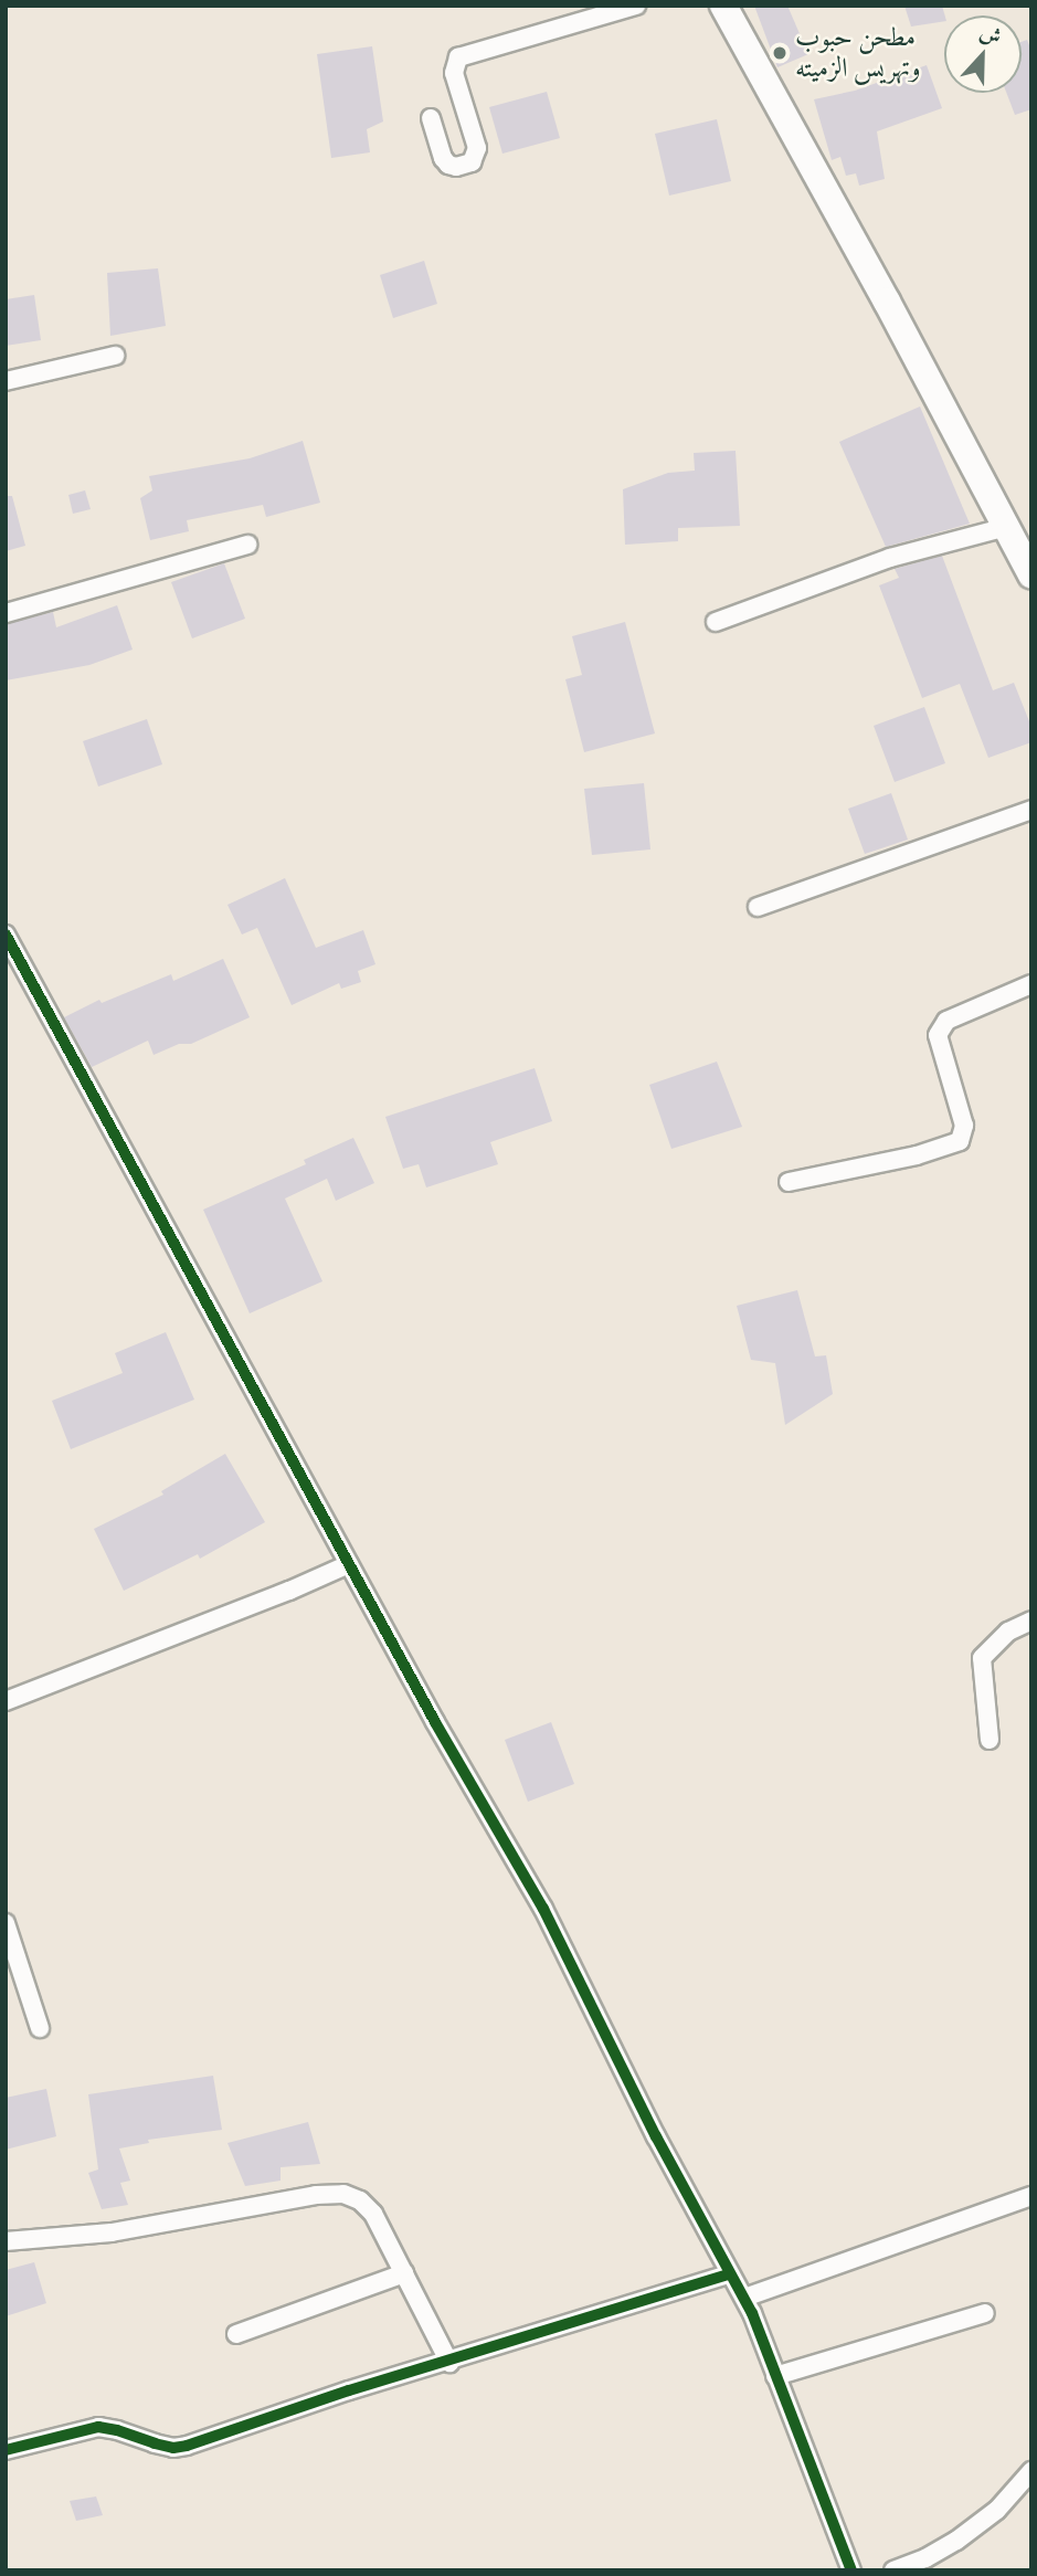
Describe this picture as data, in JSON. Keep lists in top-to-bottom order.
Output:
{
  "places": ["مطحن حبوب وتهريس الزميته"],
  "north": "top"
}
